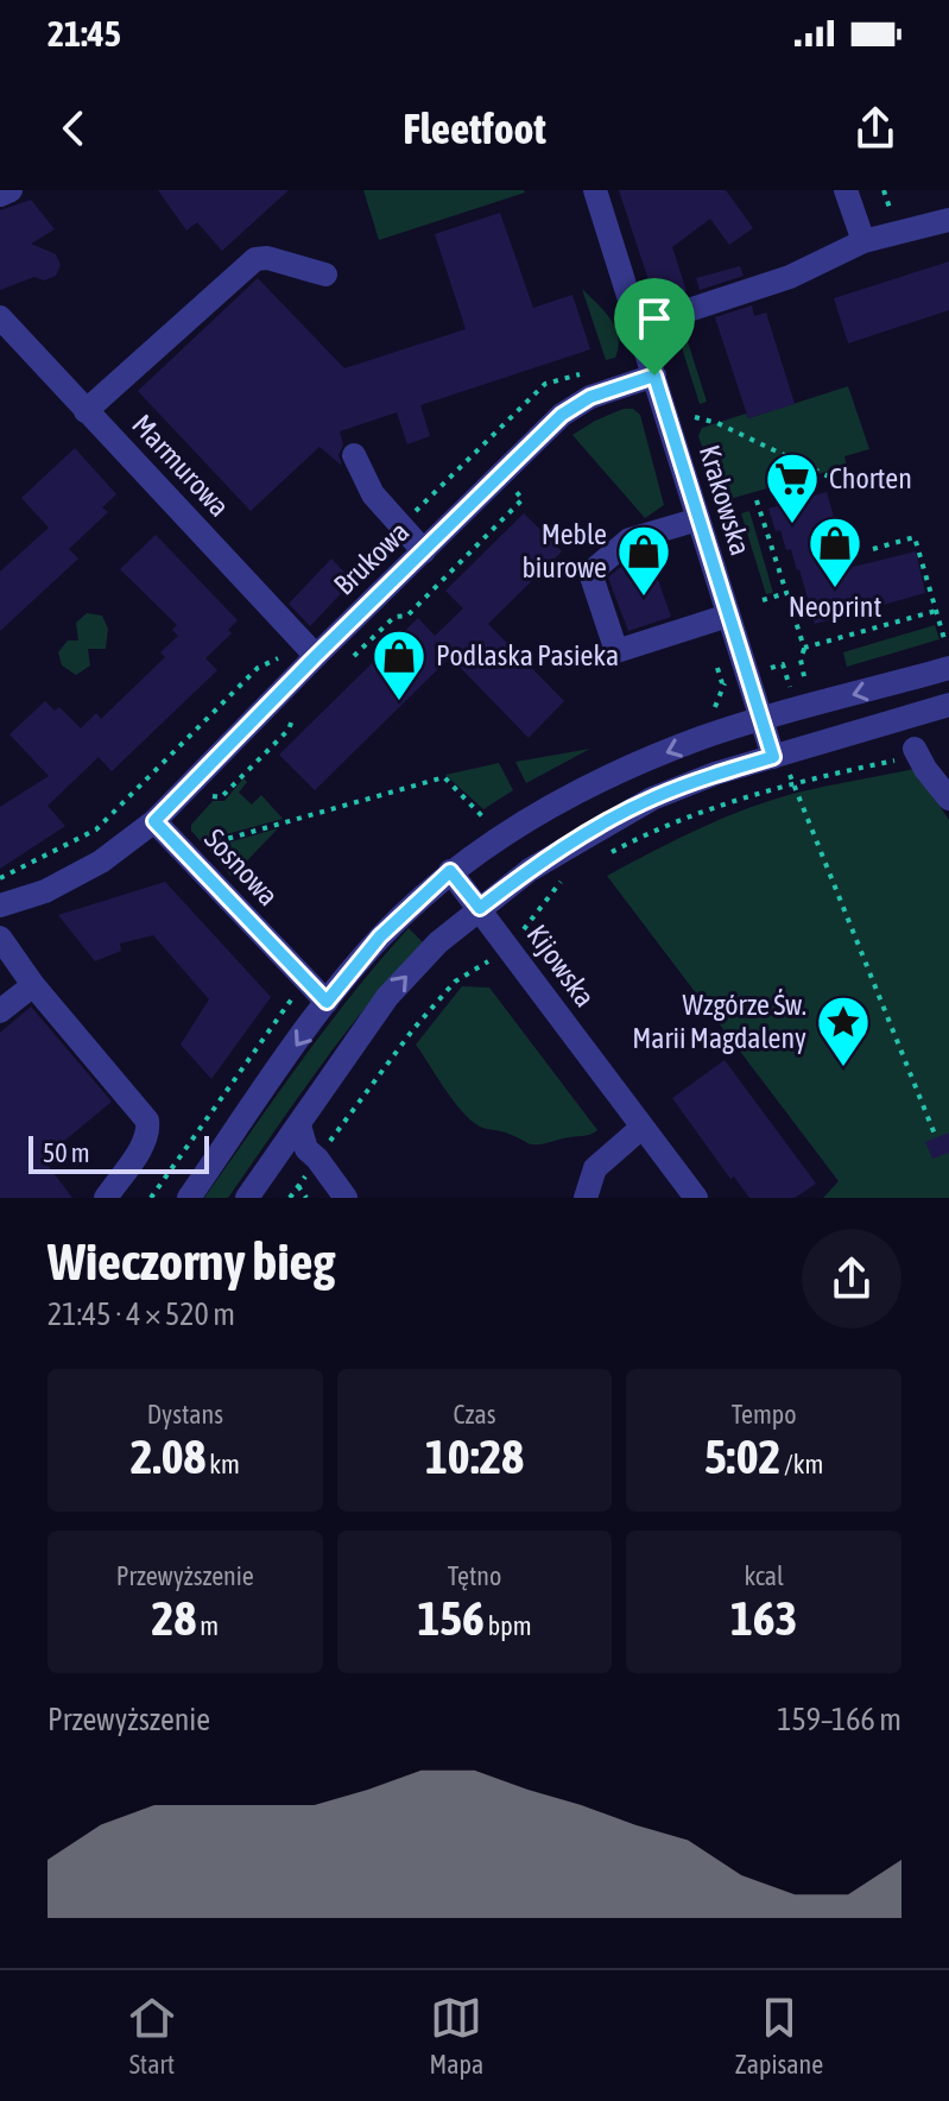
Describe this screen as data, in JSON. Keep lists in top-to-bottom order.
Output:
{
  "streets": {
    "street": [
      "Marmurowa",
      "Krakowska",
      "Brukowa",
      "Sosnowa",
      "Kijowska"
    ]
  },
  "crossings": [
    ["Marmurowa", "Brukowa"],
    ["Krakowska", "Brukowa"],
    ["Brukowa", "Sosnowa"]
  ],
  "places": {
    "supermarket": ["Chorten"],
    "shop": ["Neoprint", "Meble biurowe", "Podlaska Pasieka"],
    "place": ["Wzgórze Św. Marii Magdaleny"]
  },
  "scale_bar": "50 m",
  "page": {
    "status": "21:45",
    "header": "Fleetfoot",
    "scale": "50 m",
    "heading": ["Wieczorny bieg", "21:45 · 4 × 520 m"],
    "stats": [
      ["Dystans", "2.08 km"],
      ["Czas", "10:28"],
      ["Tempo", "5:02 /km"],
      ["Przewyższenie", "28 m"],
      ["Tętno", "156 bpm"],
      ["kcal", "163"]
    ],
    "chart": ["Przewyższenie", "159–166 m"],
    "tabs": ["Start", "Mapa", "Zapisane"]
  }
}
